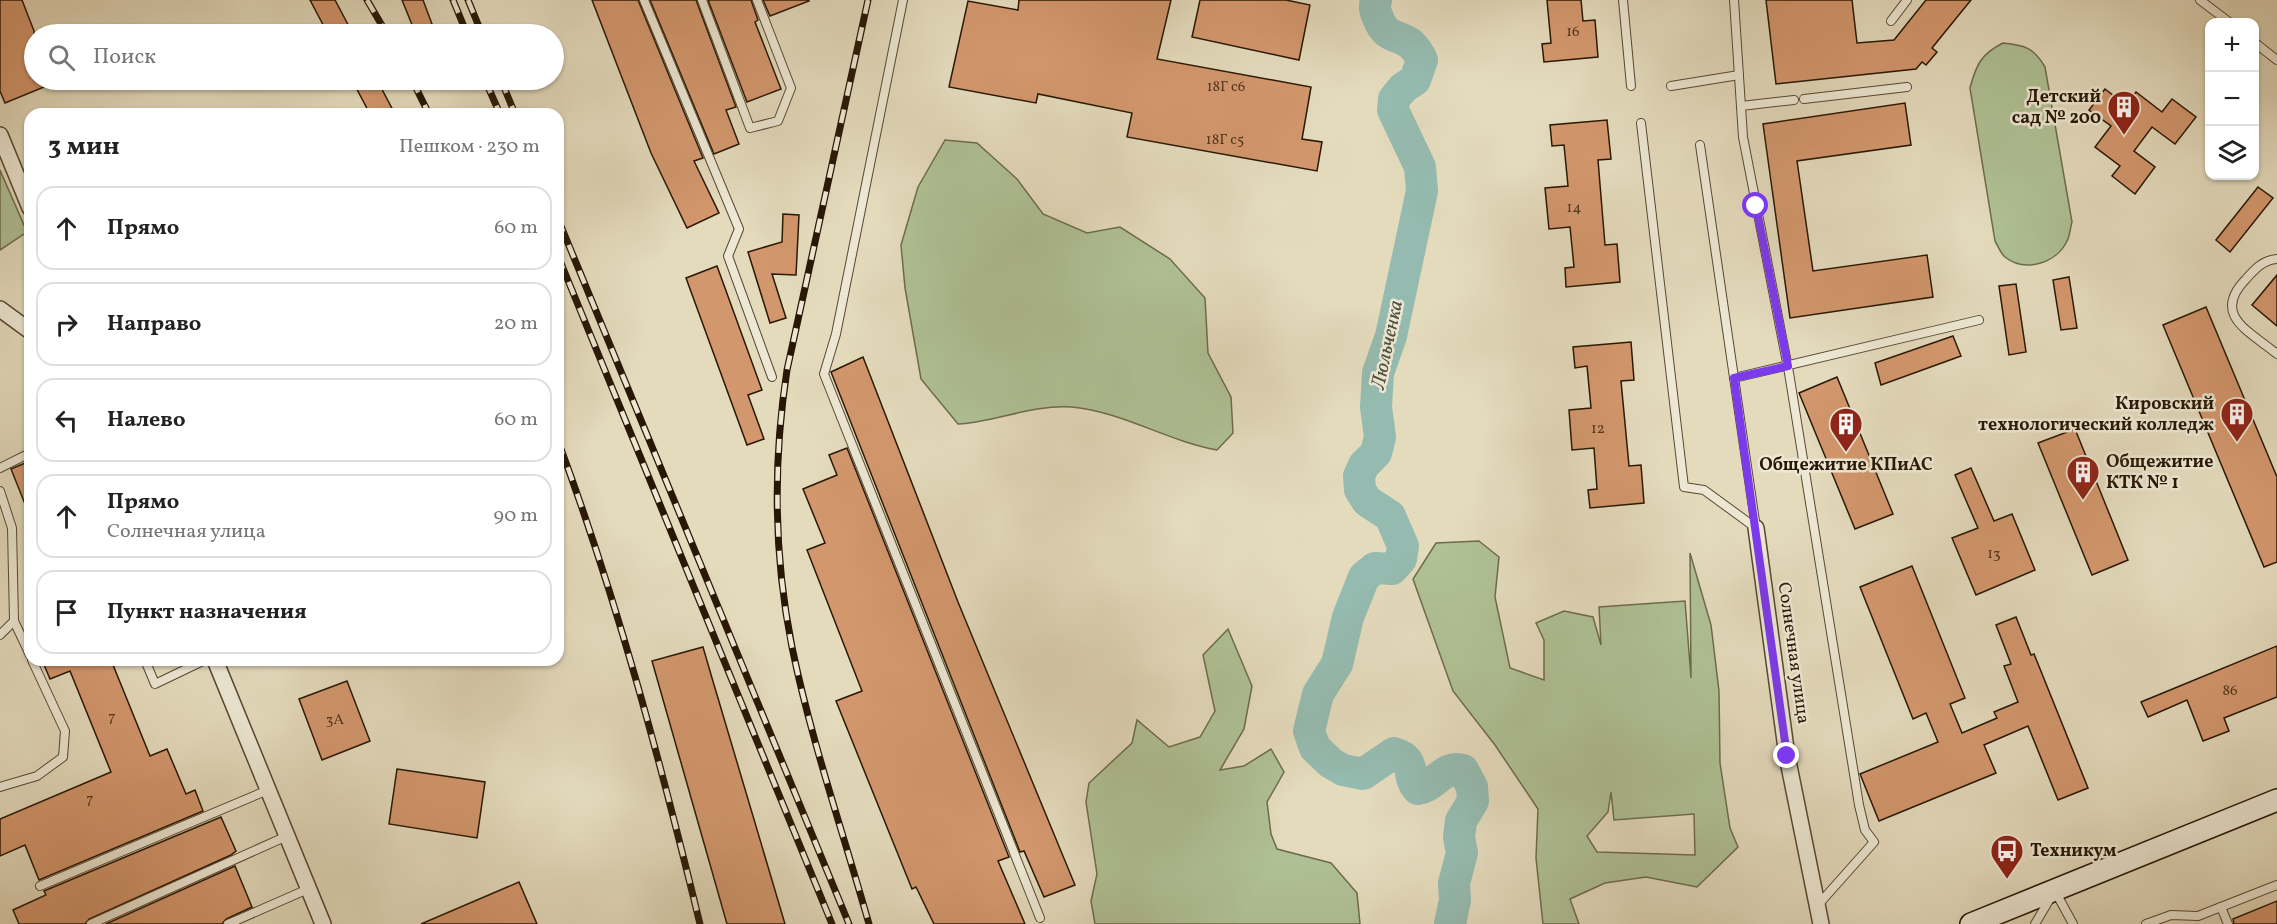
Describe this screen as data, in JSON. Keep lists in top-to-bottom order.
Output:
{
  "streets": {
    "street": ["Солнечная улица"]
  },
  "water": ["Люльченка"],
  "places": {
    "building": [
      "Детский сад № 200",
      "Кировский технологический колледж",
      "Общежитие КПиАС",
      "Общежитие КТК № 1"
    ],
    "bus stop": ["Техникум"]
  },
  "house_numbers": [
    "16",
    "18Г с6",
    "18Г с5",
    "14",
    "12",
    "13",
    "86",
    "7",
    "3А",
    "7"
  ],
  "page": {
    "map_buttons": ["+", "−"],
    "search": "Поиск",
    "heading": ["3 мин", "Пешком · 230 m"],
    "list": [
      ["Прямо", "60 m"],
      ["Направо", "20 m"],
      ["Налево", "60 m"],
      ["Прямо", "Солнечная улица", "90 m"],
      "Пункт назначения"
    ]
  }
}
